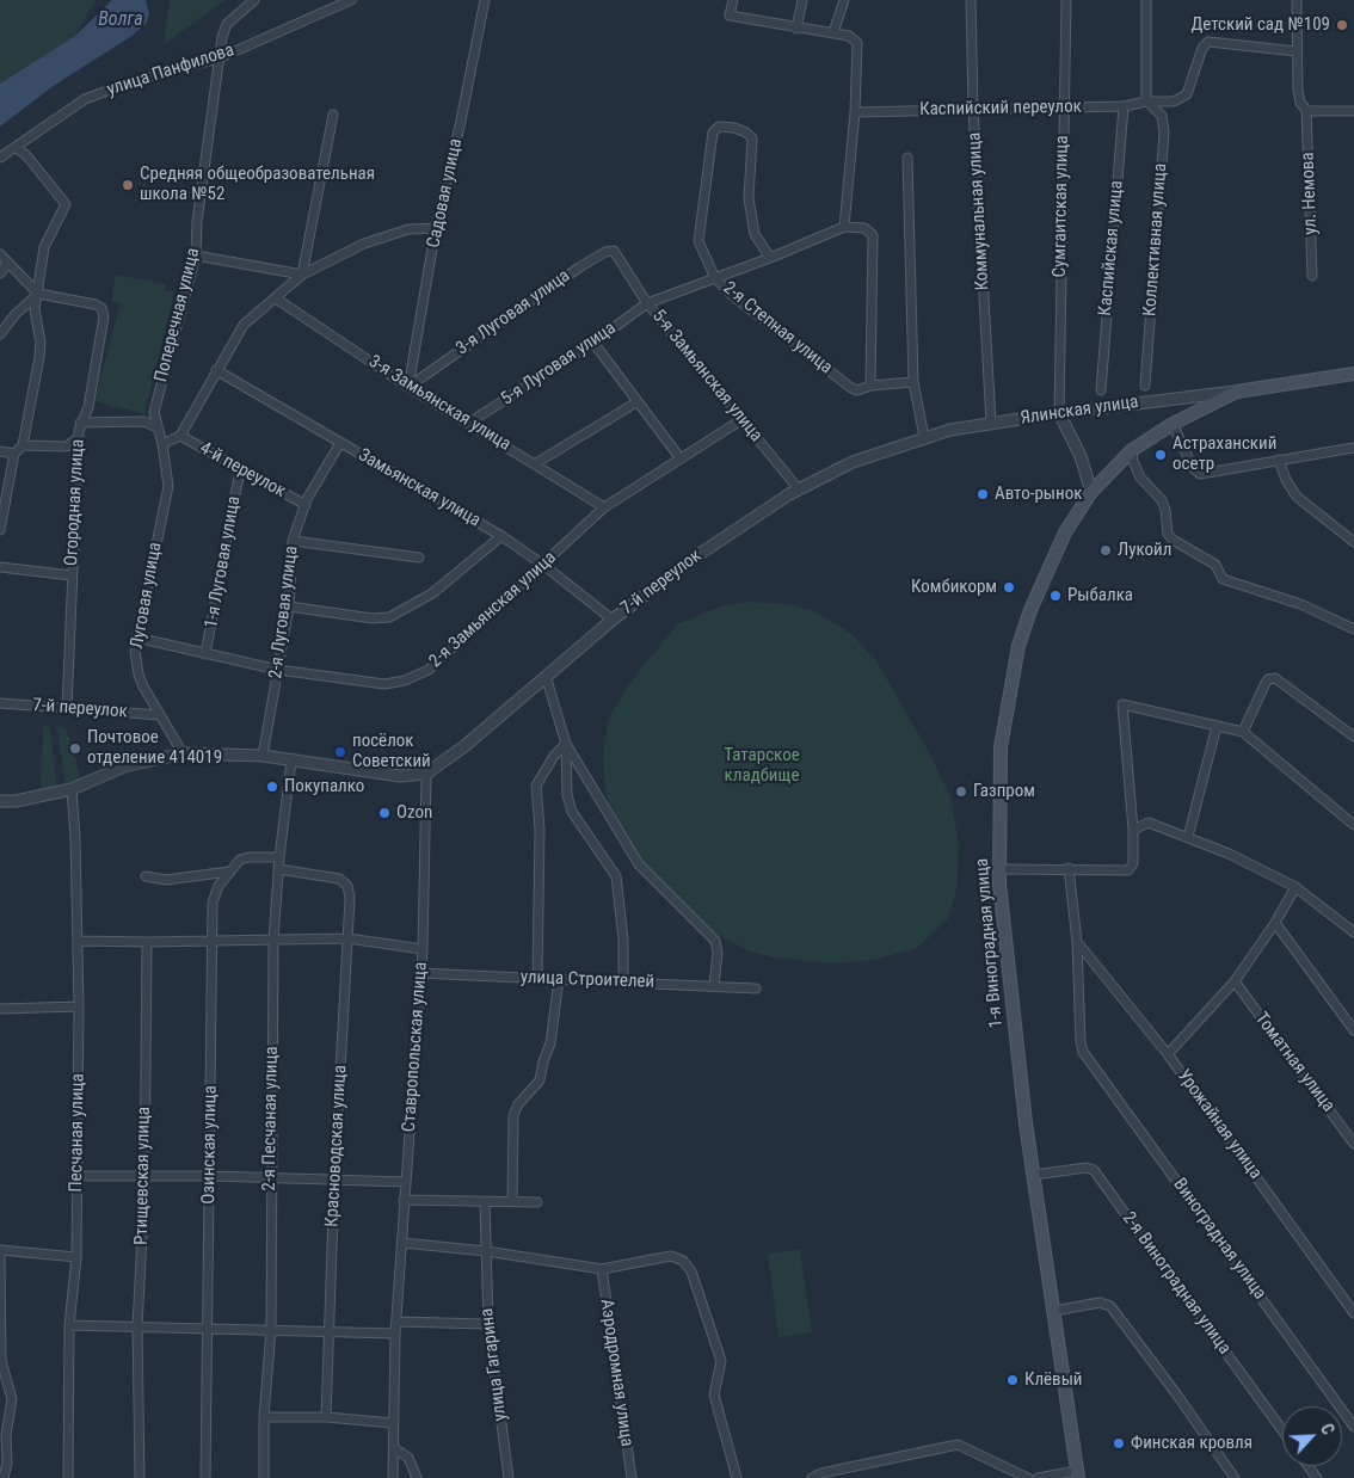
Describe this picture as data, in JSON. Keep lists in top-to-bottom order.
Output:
{
  "streets": {
    "main road": ["1-я Виноградная улица"],
    "street": [
      "улица Панфилова",
      "Каспийский переулок",
      "Садовая улица",
      "ул. Немова",
      "Сумгаитская улица",
      "Коммунальная улица",
      "Коллективная улица",
      "Каспийская улица",
      "3-я Луговая улица",
      "Поперечная улица",
      "2-я Степная улица",
      "5-я Луговая улица",
      "5-я Замьянская улица",
      "3-я Замьянская улица",
      "Ялинская улица",
      "4-й переулок",
      "Замьянская улица",
      "Огородная улица",
      "1-я Луговая улица",
      "7-й переулок",
      "Луговая улица",
      "2-я Замьянская улица",
      "2-я Луговая улица",
      "улица Строителей",
      "Ставропольская улица",
      "Томатная улица",
      "2-я Песчаная улица",
      "Урожайная улица",
      "Песчаная улица",
      "Озинская улица",
      "Красноводская улица",
      "Ртищевская улица",
      "Виноградная улица",
      "2-я Виноградная улица",
      "улица Гагарина",
      "Аэродромная улица"
    ]
  },
  "crossings": [
    ["улица Панфилова", "Поперечная улица"],
    ["Каспийский переулок", "ул. Немова"],
    ["Каспийский переулок", "Сумгаитская улица"],
    ["Каспийский переулок", "Коммунальная улица"],
    ["Каспийский переулок", "Коллективная улица"],
    ["Каспийский переулок", "Каспийская улица"],
    ["Садовая улица", "3-я Луговая улица"],
    ["Садовая улица", "3-я Замьянская улица"],
    ["Сумгаитская улица", "Ялинская улица"],
    ["Коммунальная улица", "Ялинская улица"],
    ["3-я Луговая улица", "5-я Замьянская улица"],
    ["3-я Луговая улица", "3-я Замьянская улица"],
    ["Поперечная улица", "Луговая улица"],
    ["2-я Степная улица", "5-я Луговая улица"],
    ["5-я Луговая улица", "5-я Замьянская улица"],
    ["5-я Луговая улица", "3-я Замьянская улица"],
    ["5-я Замьянская улица", "7-й переулок"],
    ["5-я Замьянская улица", "2-я Замьянская улица"],
    ["3-я Замьянская улица", "2-я Замьянская улица"],
    ["Ялинская улица", "7-й переулок"],
    ["Ялинская улица", "1-я Виноградная улица"],
    ["4-й переулок", "1-я Луговая улица"],
    ["4-й переулок", "2-я Луговая улица"],
    ["Замьянская улица", "7-й переулок"],
    ["Замьянская улица", "2-я Замьянская улица"],
    ["Замьянская улица", "2-я Луговая улица"],
    ["Огородная улица", "7-й переулок"],
    ["1-я Луговая улица", "2-я Замьянская улица"],
    ["7-й переулок", "Луговая улица"],
    ["7-й переулок", "Ставропольская улица"],
    ["Луговая улица", "2-я Замьянская улица"],
    ["2-я Замьянская улица", "2-я Луговая улица"],
    ["1-я Виноградная улица", "2-я Виноградная улица"],
    ["улица Строителей", "Ставропольская улица"],
    ["2-я Песчаная улица", "Озинская улица"],
    ["2-я Песчаная улица", "Красноводская улица"],
    ["Урожайная улица", "Виноградная улица"]
  ],
  "water": ["Волга"],
  "parks": ["Татарское кладбище"],
  "places": [
    "Детский сад №109",
    "Средняя общеобразовательная школа №52",
    "Астраханский осетр",
    "Авто-рынок",
    "Лукойл",
    "Комбикорм",
    "Рыбалка",
    "Почтовое отделение 414019",
    "посёлок Советский",
    "Покупалко",
    "Газпром",
    "Ozon",
    "Клёвый",
    "Финская кровля"
  ],
  "north": "top right"
}
